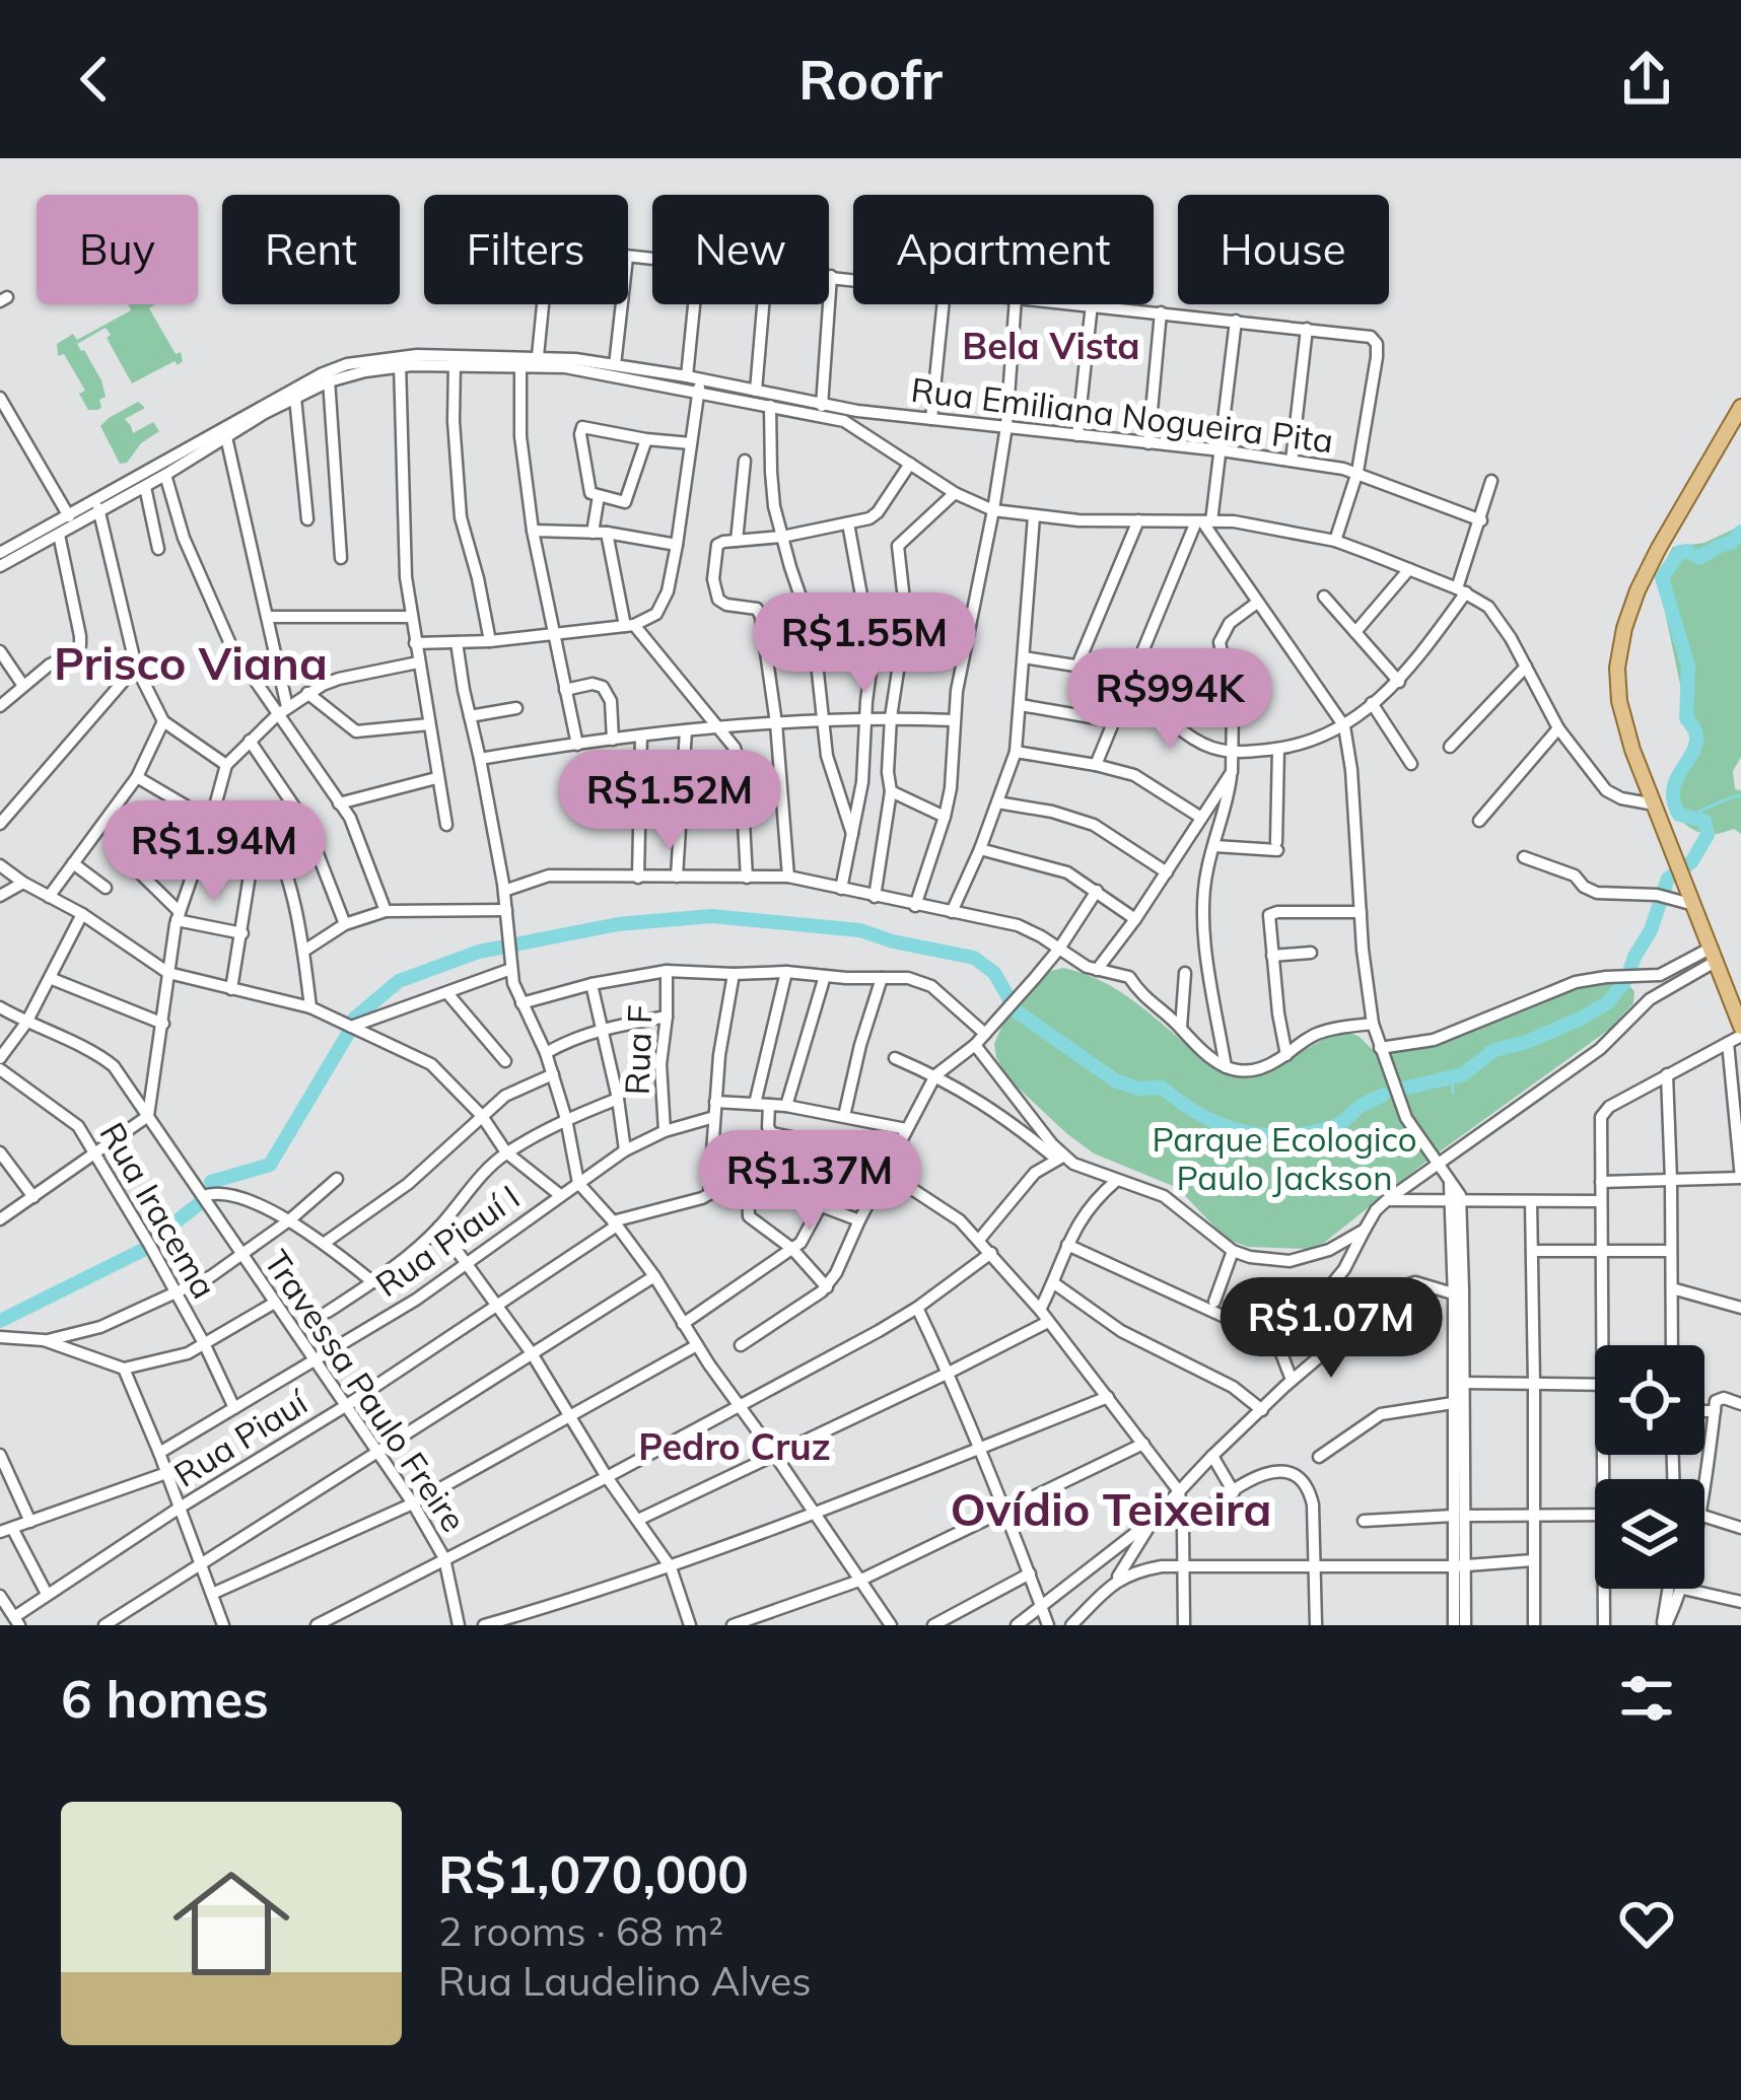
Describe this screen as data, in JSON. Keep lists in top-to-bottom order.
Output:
{
  "streets": {
    "street": [
      "Rua Emiliana Nogueira Pita",
      "Rua F",
      "Rua Iracema",
      "Rua Piauí I",
      "Travessa Paulo Freire",
      "Rua Piauí"
    ]
  },
  "crossings": [
    ["Rua F", "Rua Piauí I"],
    ["Rua Iracema", "Rua Piauí I"],
    ["Rua Piauí I", "Travessa Paulo Freire"],
    ["Rua Piauí I", "Rua Piauí"],
    ["Travessa Paulo Freire", "Rua Piauí"]
  ],
  "districts": [
    "Bela Vista",
    "Prisco Viana",
    "Pedro Cruz",
    "Ovídio Teixeira"
  ],
  "parks": ["Parque Ecologico Paulo Jackson"],
  "page": {
    "header": "Roofr",
    "chip": [
      "Buy",
      "Rent",
      "Filters",
      "New",
      "Apartment",
      "House"
    ],
    "price": [
      "R$1.55M",
      "R$994K",
      "R$1.52M",
      "R$1.94M",
      "R$1.37M",
      "R$1.07M"
    ],
    "heading": "6 homes",
    "list": [
      {
        "name": "R$1,070,000",
        "note": "2 rooms · 68 m² · Rua Laudelino Alves"
      }
    ]
  }
}
